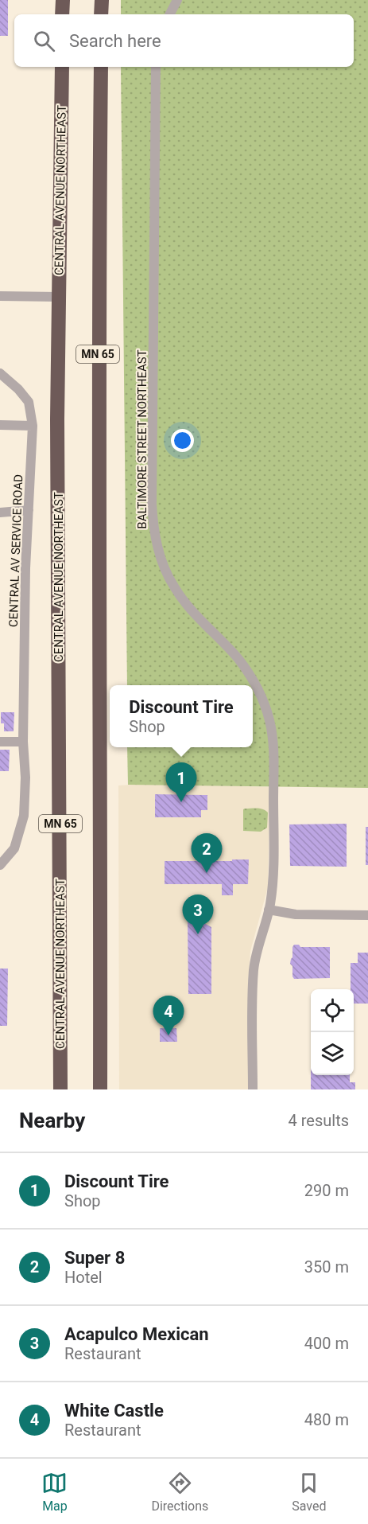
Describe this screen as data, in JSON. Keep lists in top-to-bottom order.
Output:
{
  "streets": {
    "highway": ["CENTRAL AVENUE NORTHEAST", "MN 65"],
    "street": ["BALTIMORE STREET NORTHEAST", "CENTRAL AV SERVICE ROAD"]
  },
  "page": {
    "search": "Search here",
    "popup": ["Discount Tire", "Shop"],
    "pins": [
      "1",
      "2",
      "3",
      "4"
    ],
    "heading": ["Nearby", "4 results"],
    "list": [
      {
        "mark": "1",
        "name": "Discount Tire",
        "note": "Shop",
        "value": "290 m"
      },
      {
        "mark": "2",
        "name": "Super 8",
        "note": "Hotel",
        "value": "350 m"
      },
      {
        "mark": "3",
        "name": "Acapulco Mexican",
        "note": "Restaurant",
        "value": "400 m"
      },
      {
        "mark": "4",
        "name": "White Castle",
        "note": "Restaurant",
        "value": "480 m"
      }
    ],
    "nav": ["Map", "Directions", "Saved"]
  }
}
